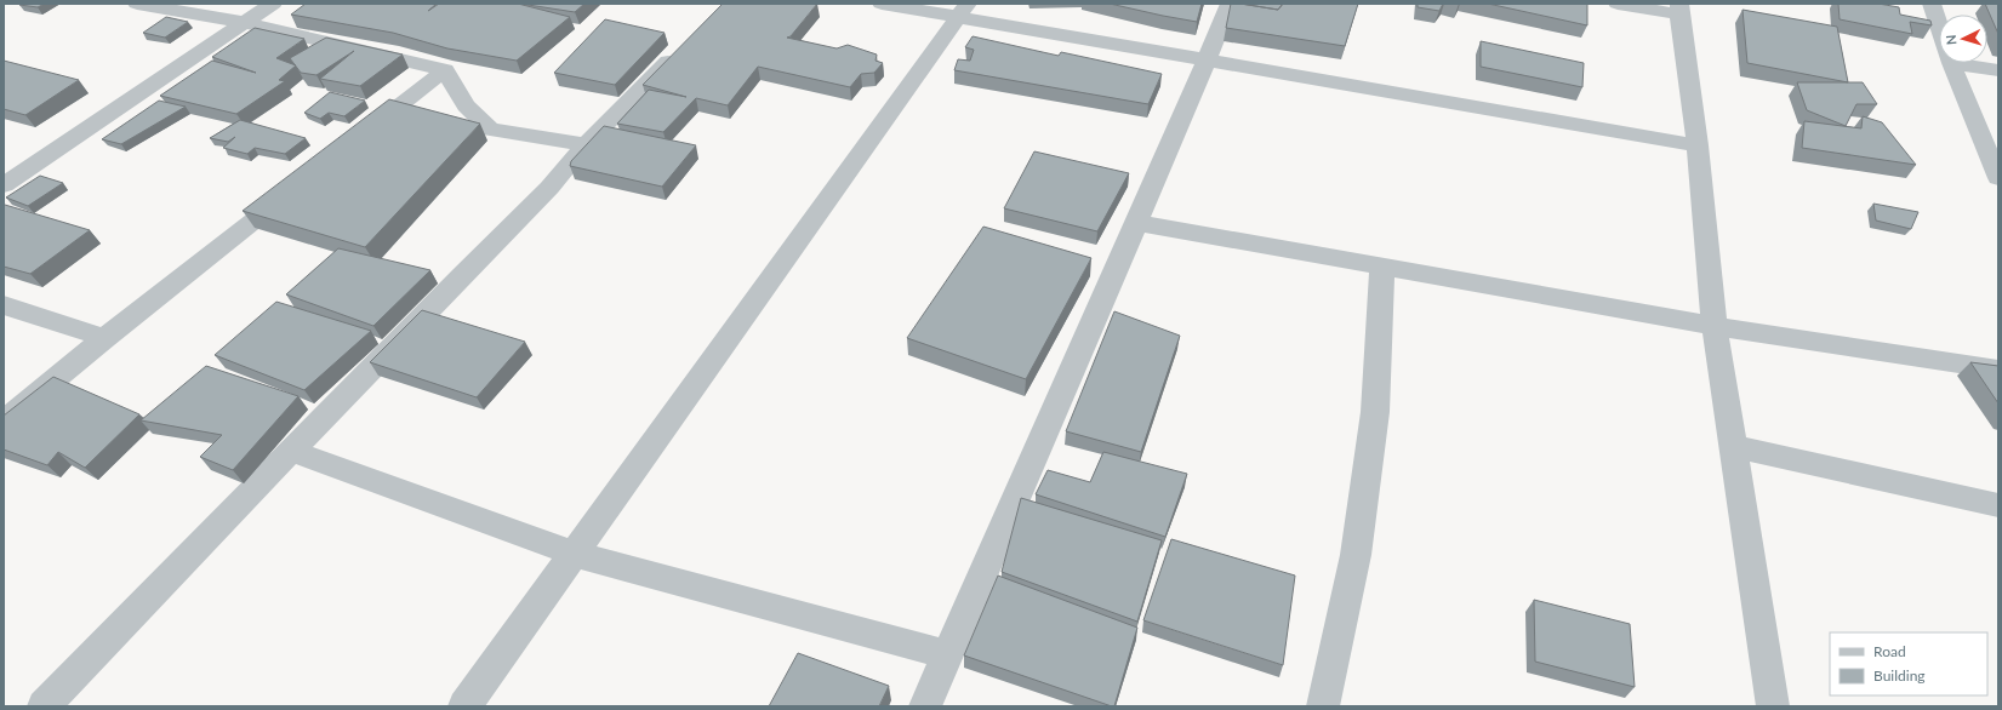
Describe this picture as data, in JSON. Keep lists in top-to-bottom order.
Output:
{
  "legend": ["Road", "Building"],
  "north": "left"
}
